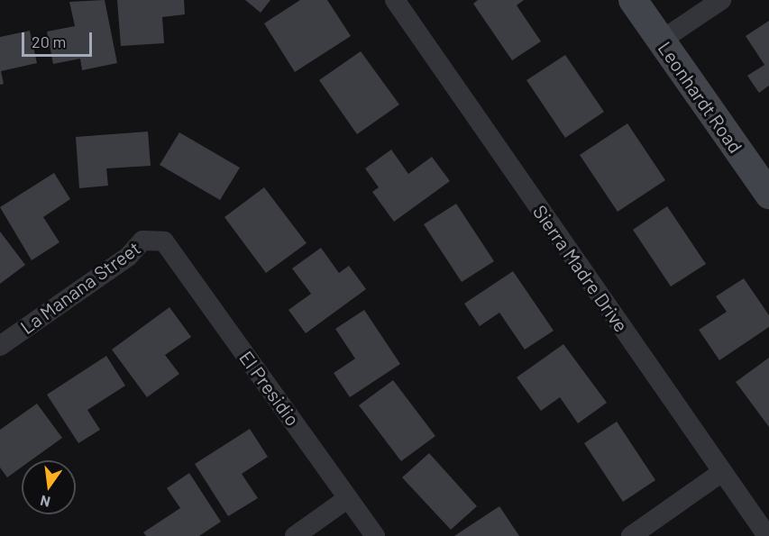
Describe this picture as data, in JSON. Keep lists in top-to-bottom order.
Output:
{
  "streets": {
    "street": [
      "Leonhardt Road",
      "Sierra Madre Drive",
      "La Manana Street",
      "El Presidio"
    ]
  },
  "crossings": [
    ["La Manana Street", "El Presidio"]
  ],
  "scale_bar": "20 m",
  "north": "bottom"
}
